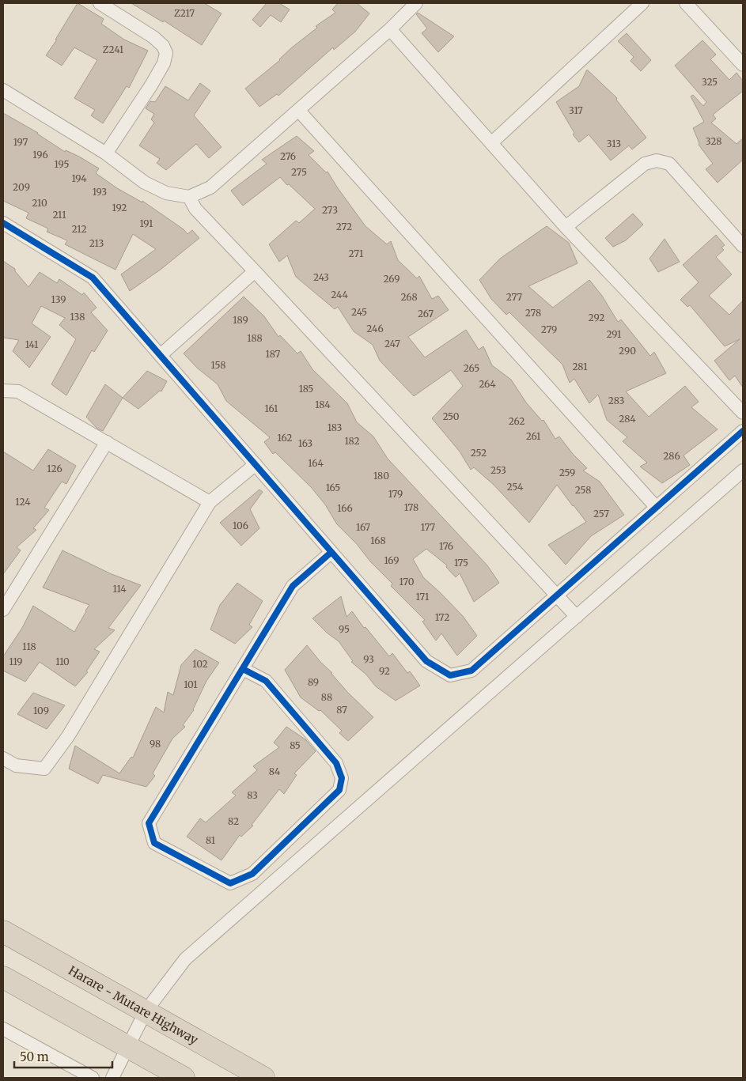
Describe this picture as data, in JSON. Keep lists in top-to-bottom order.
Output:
{
  "streets": {
    "highway": ["Harare - Mutare Highway"]
  },
  "house_numbers": [
    "Z217",
    "Z241",
    "325",
    "317",
    "328",
    "197",
    "313",
    "196",
    "276",
    "195",
    "275",
    "194",
    "209",
    "193",
    "210",
    "192",
    "273",
    "211",
    "191",
    "272",
    "212",
    "213",
    "271",
    "243",
    "269",
    "244",
    "268",
    "277",
    "139",
    "245",
    "278",
    "267",
    "138",
    "292",
    "189",
    "246",
    "279",
    "291",
    "188",
    "247",
    "141",
    "290",
    "187",
    "158",
    "281",
    "265",
    "264",
    "185",
    "283",
    "184",
    "161",
    "250",
    "284",
    "262",
    "183",
    "261",
    "162",
    "182",
    "163",
    "252",
    "286",
    "164",
    "126",
    "253",
    "259",
    "180",
    "254",
    "165",
    "258",
    "179",
    "124",
    "178",
    "166",
    "257",
    "106",
    "167",
    "177",
    "168",
    "176",
    "169",
    "175",
    "170",
    "114",
    "171",
    "172",
    "95",
    "118",
    "93",
    "119",
    "110",
    "102",
    "92",
    "89",
    "101",
    "88",
    "87",
    "109",
    "98",
    "85",
    "84",
    "83",
    "82",
    "81"
  ],
  "scale_bar": "50 m"
}
